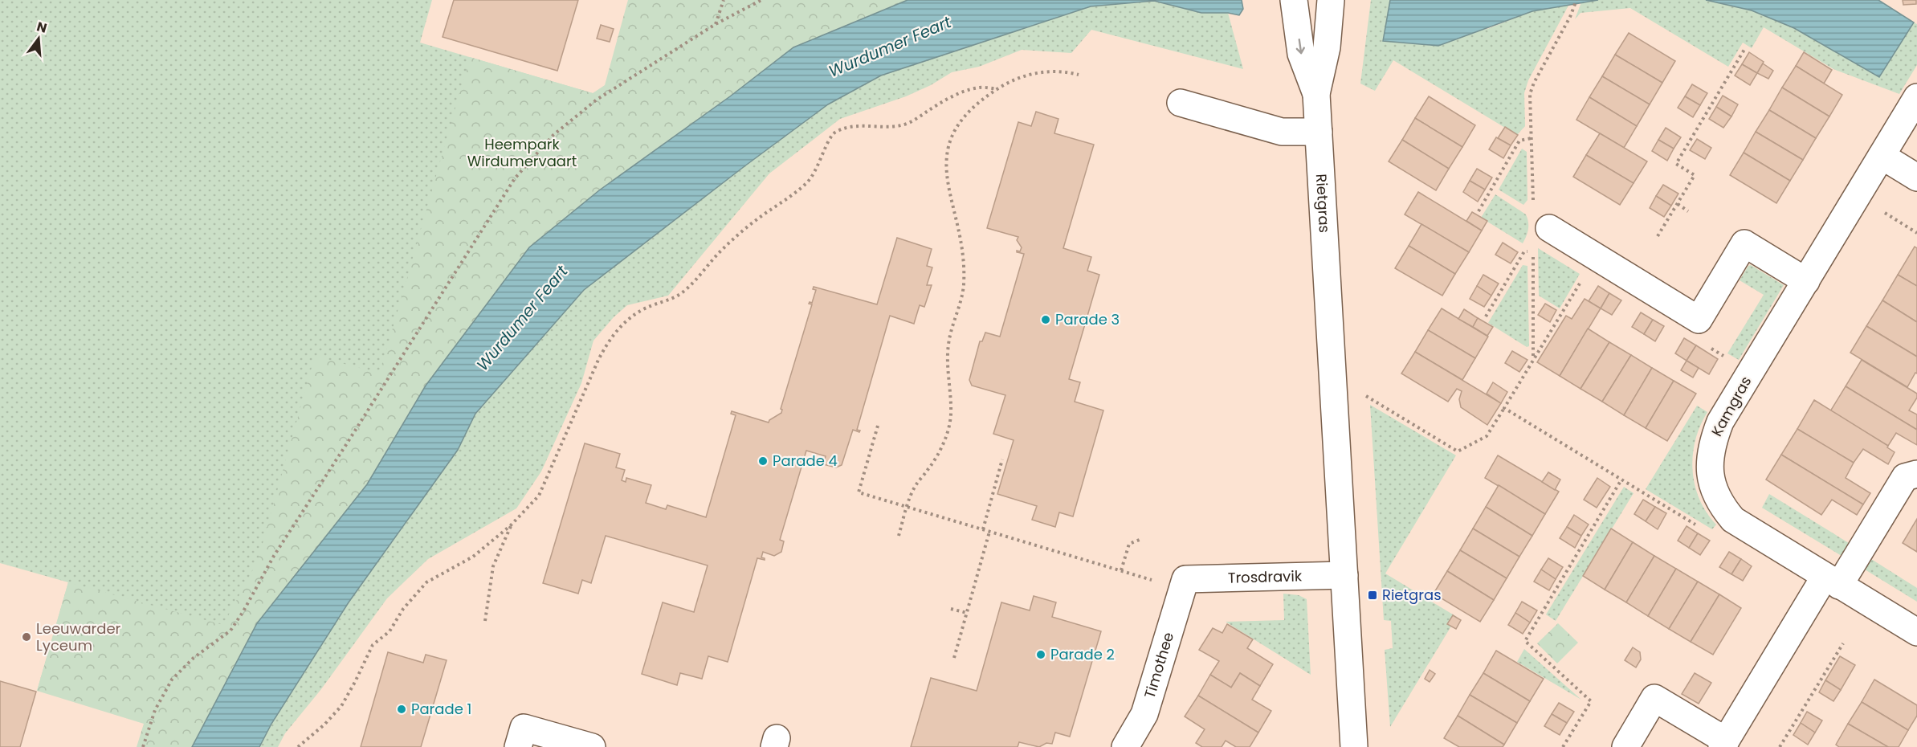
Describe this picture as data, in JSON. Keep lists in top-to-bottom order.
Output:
{
  "streets": {
    "street": [
      "Rietgras",
      "Kamgras",
      "Trosdravik",
      "Timothee"
    ]
  },
  "crossings": [
    ["Rietgras", "Trosdravik"],
    ["Trosdravik", "Timothee"]
  ],
  "water": ["Wurdumer Feart"],
  "parks": ["Heempark Wirdumervaart"],
  "places": {
    "other": [
      "Parade 3",
      "Parade 4",
      "Leeuwarder Lyceum",
      "Parade 2",
      "Parade 1"
    ],
    "transit": ["Rietgras"]
  },
  "north": "top"
}
